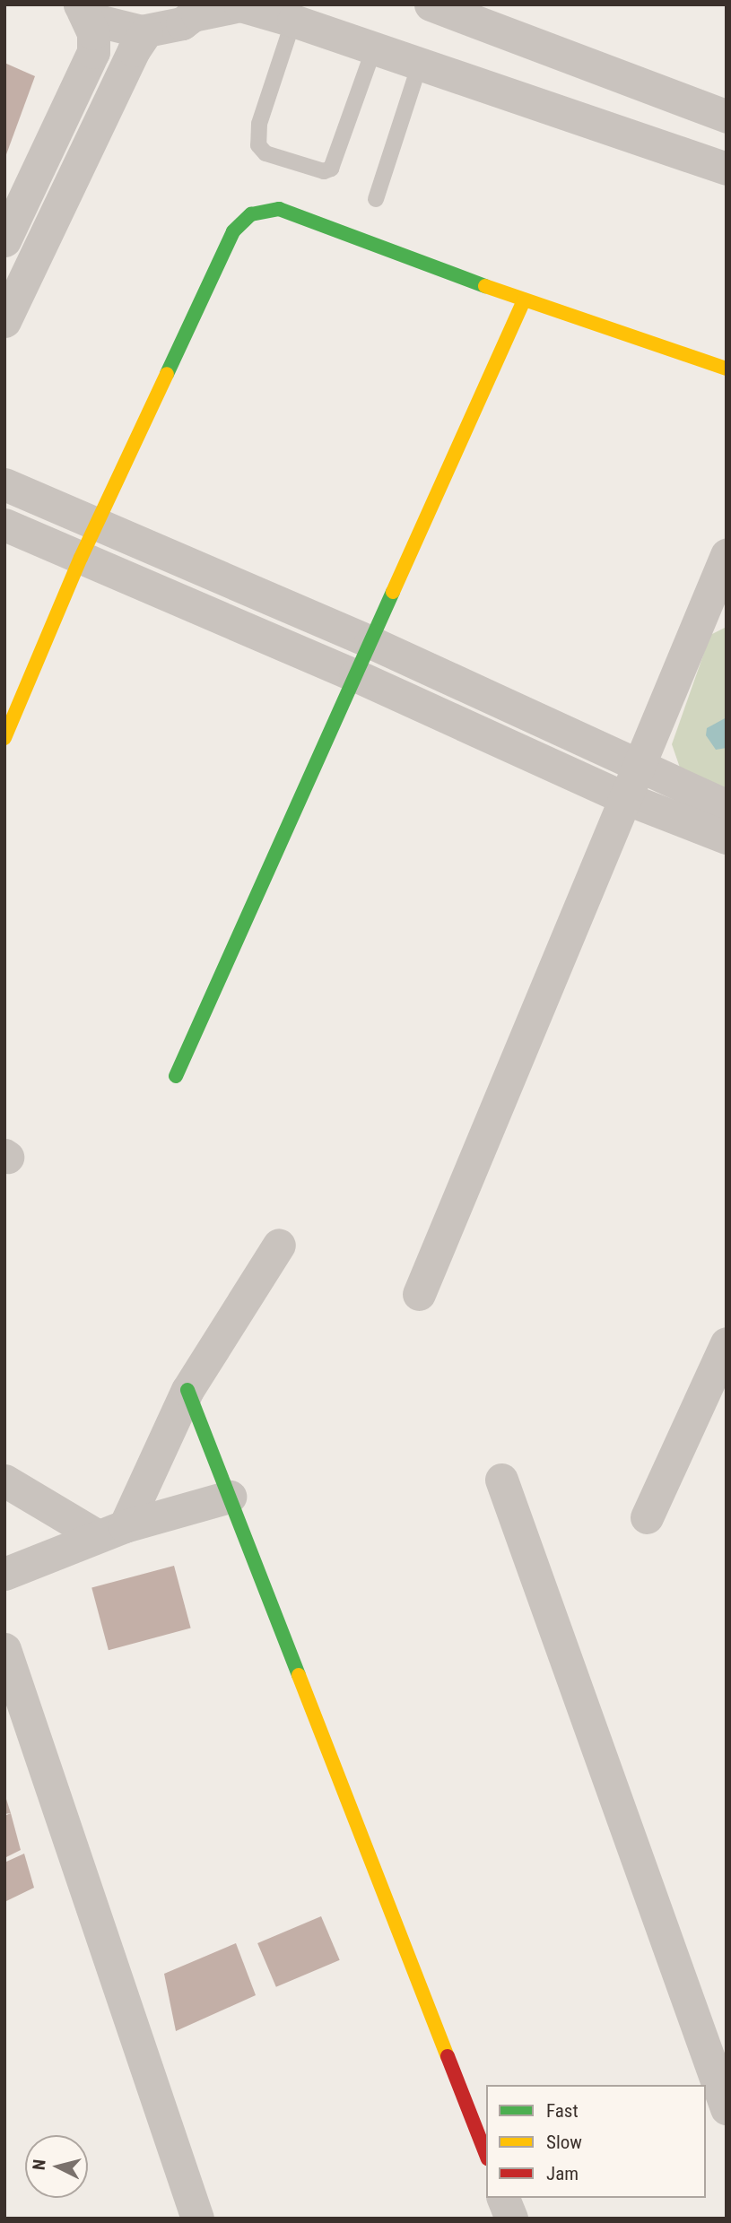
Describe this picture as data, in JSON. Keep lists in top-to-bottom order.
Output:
{
  "legend": ["Fast", "Slow", "Jam"],
  "north": "left"
}
